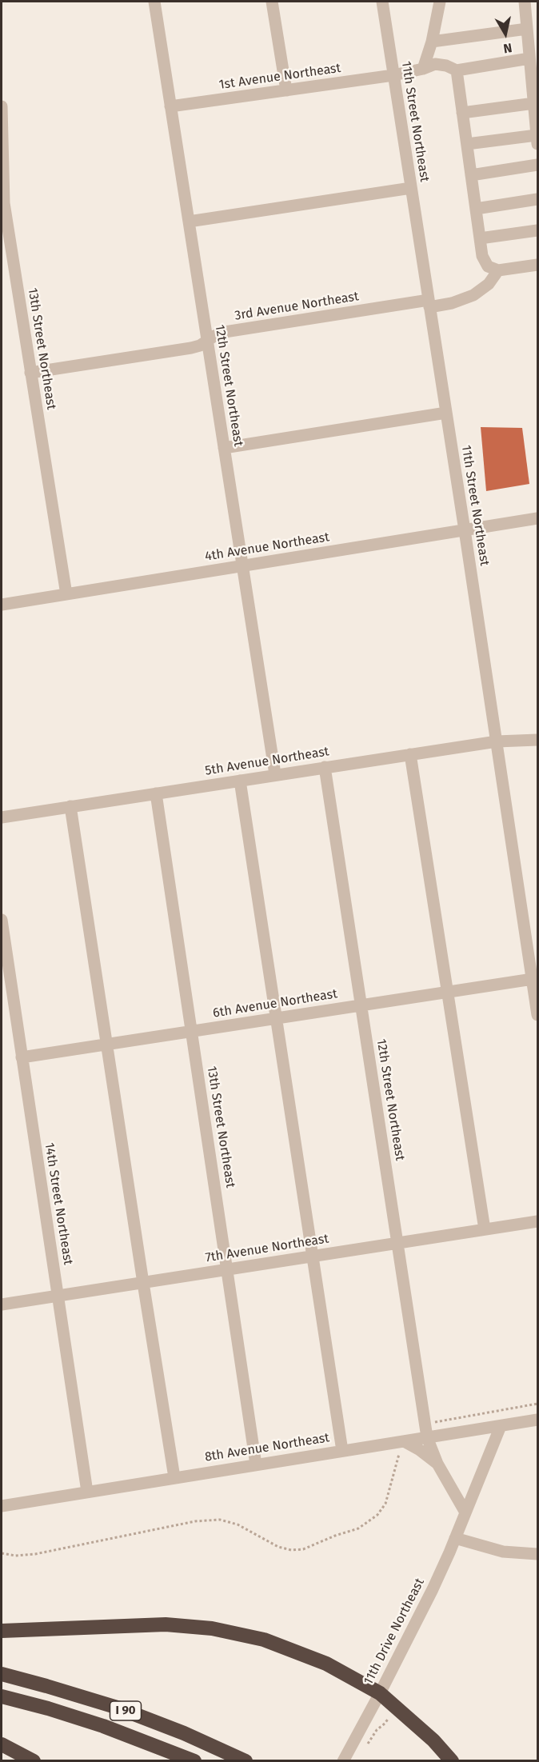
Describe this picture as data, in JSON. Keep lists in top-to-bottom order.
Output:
{
  "streets": {
    "highway": ["I 90"],
    "street": [
      "1st Avenue Northeast",
      "11th Street Northeast",
      "3rd Avenue Northeast",
      "13th Street Northeast",
      "12th Street Northeast",
      "4th Avenue Northeast",
      "5th Avenue Northeast",
      "6th Avenue Northeast",
      "14th Street Northeast",
      "7th Avenue Northeast",
      "8th Avenue Northeast",
      "11th Drive Northeast"
    ]
  },
  "crossings": [
    ["1st Avenue Northeast", "11th Street Northeast"],
    ["1st Avenue Northeast", "12th Street Northeast"],
    ["11th Street Northeast", "3rd Avenue Northeast"],
    ["11th Street Northeast", "4th Avenue Northeast"],
    ["11th Street Northeast", "5th Avenue Northeast"],
    ["11th Street Northeast", "6th Avenue Northeast"],
    ["3rd Avenue Northeast", "13th Street Northeast"],
    ["3rd Avenue Northeast", "12th Street Northeast"],
    ["13th Street Northeast", "4th Avenue Northeast"],
    ["13th Street Northeast", "5th Avenue Northeast"],
    ["13th Street Northeast", "6th Avenue Northeast"],
    ["13th Street Northeast", "7th Avenue Northeast"],
    ["13th Street Northeast", "8th Avenue Northeast"],
    ["12th Street Northeast", "4th Avenue Northeast"],
    ["12th Street Northeast", "5th Avenue Northeast"],
    ["12th Street Northeast", "6th Avenue Northeast"],
    ["12th Street Northeast", "7th Avenue Northeast"],
    ["12th Street Northeast", "8th Avenue Northeast"],
    ["6th Avenue Northeast", "14th Street Northeast"],
    ["14th Street Northeast", "7th Avenue Northeast"],
    ["14th Street Northeast", "8th Avenue Northeast"],
    ["8th Avenue Northeast", "11th Drive Northeast"]
  ],
  "north": "bottom"
}
